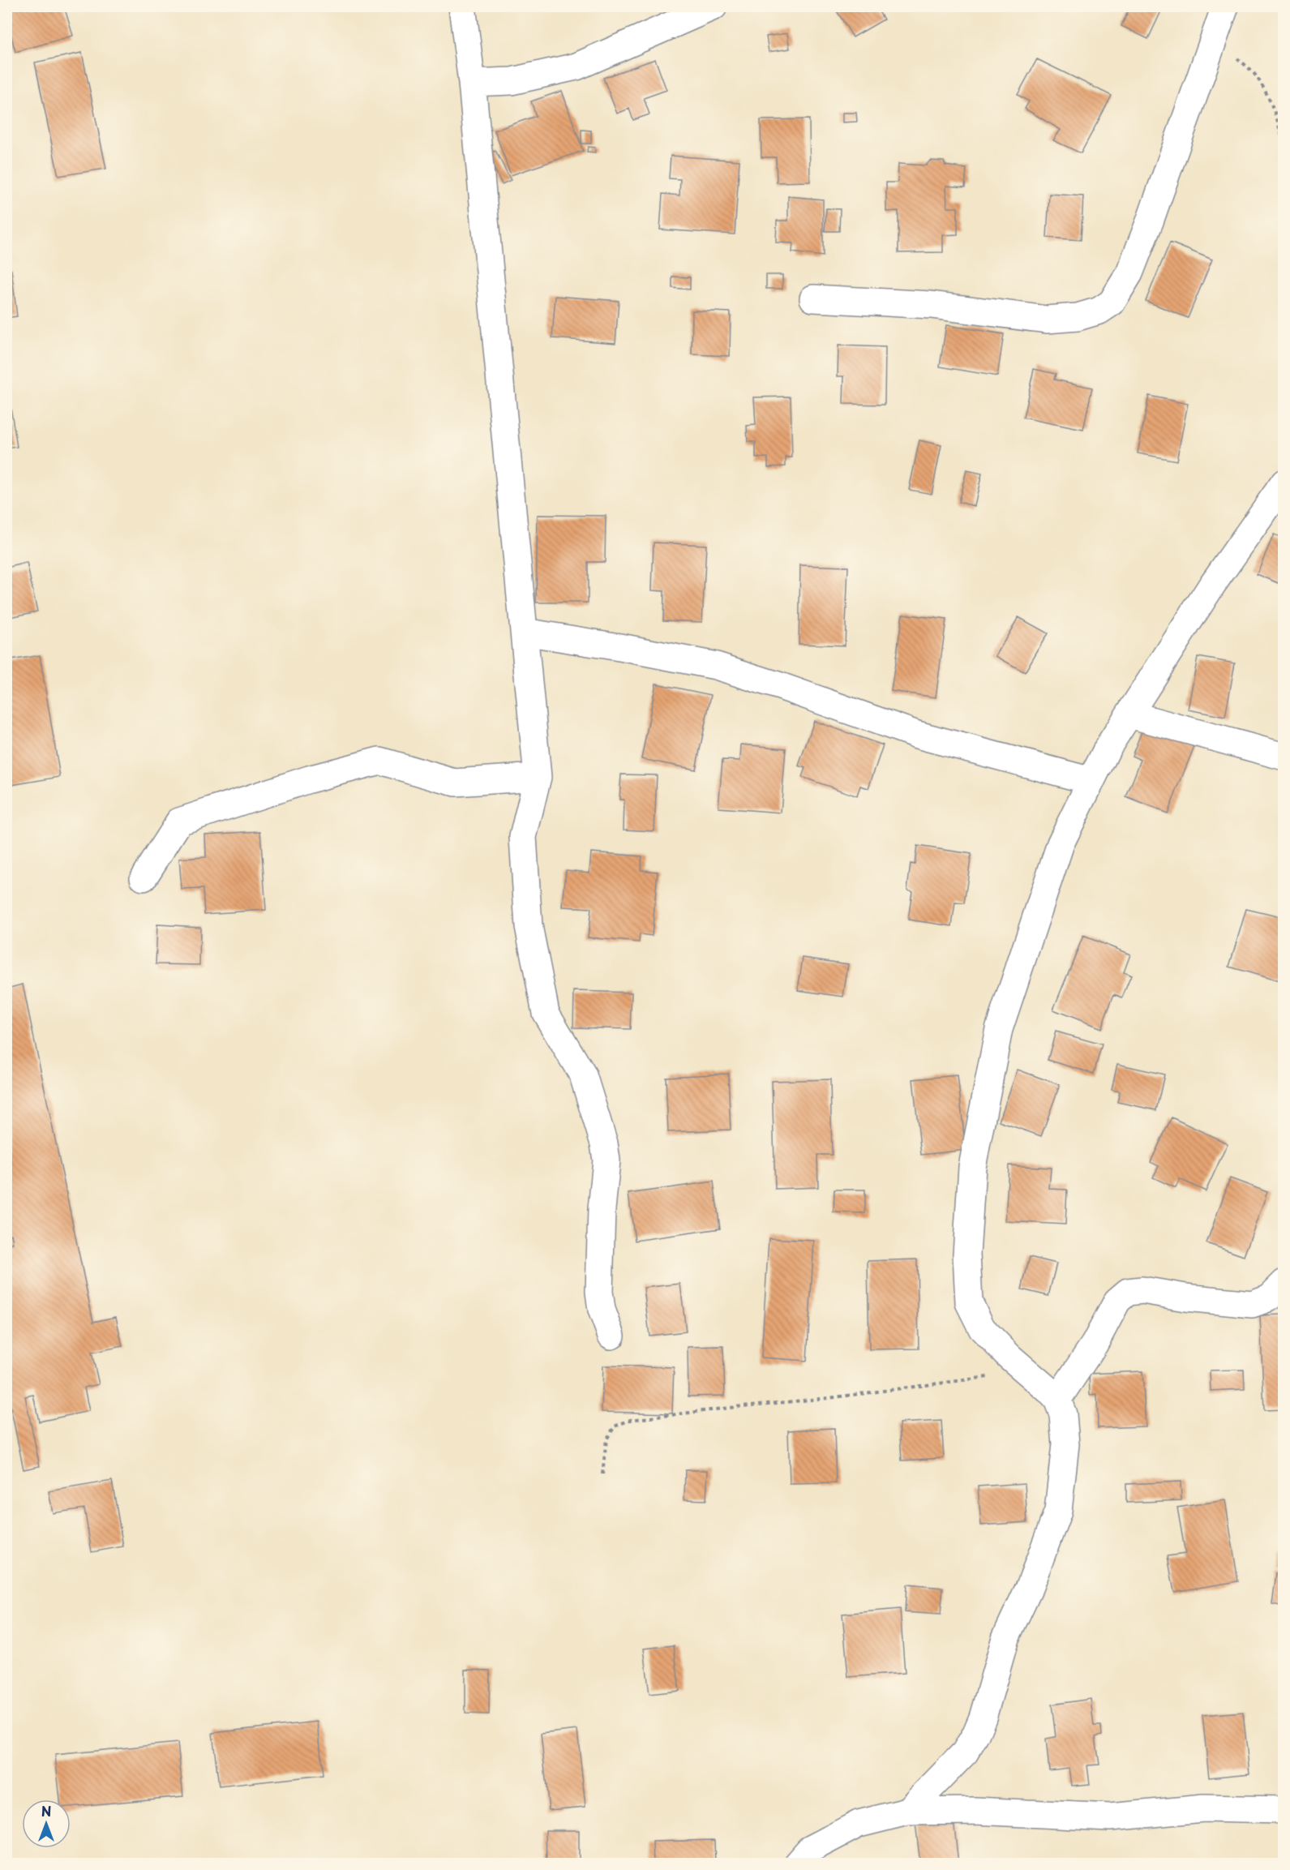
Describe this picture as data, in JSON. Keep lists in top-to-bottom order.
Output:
{
  "north": "top"
}
